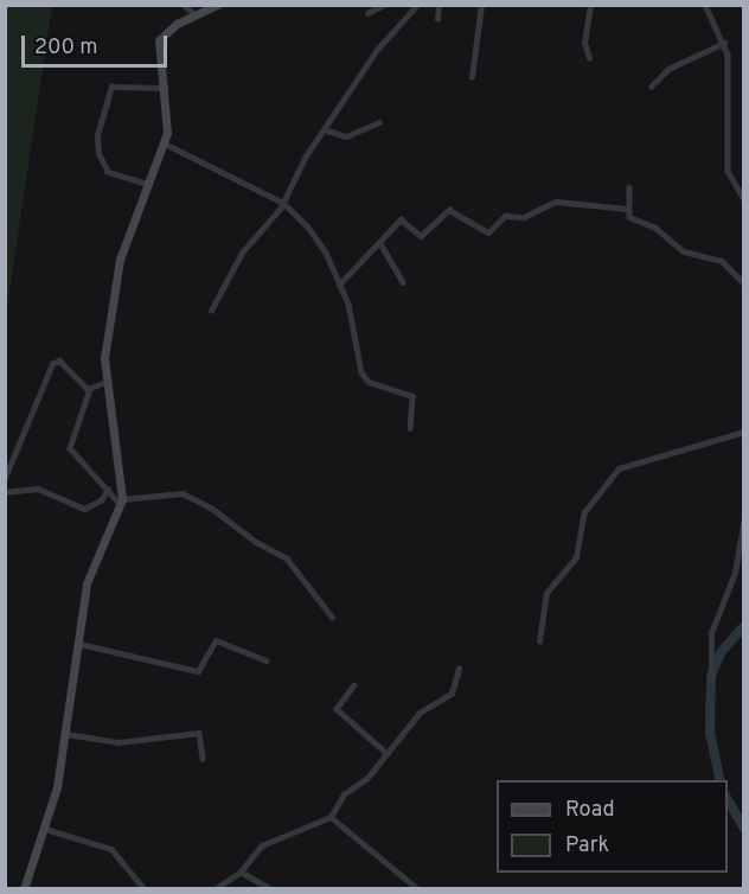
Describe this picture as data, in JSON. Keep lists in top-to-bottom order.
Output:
{
  "legend": ["Road", "Park"],
  "scale_bar": "200 m"
}
